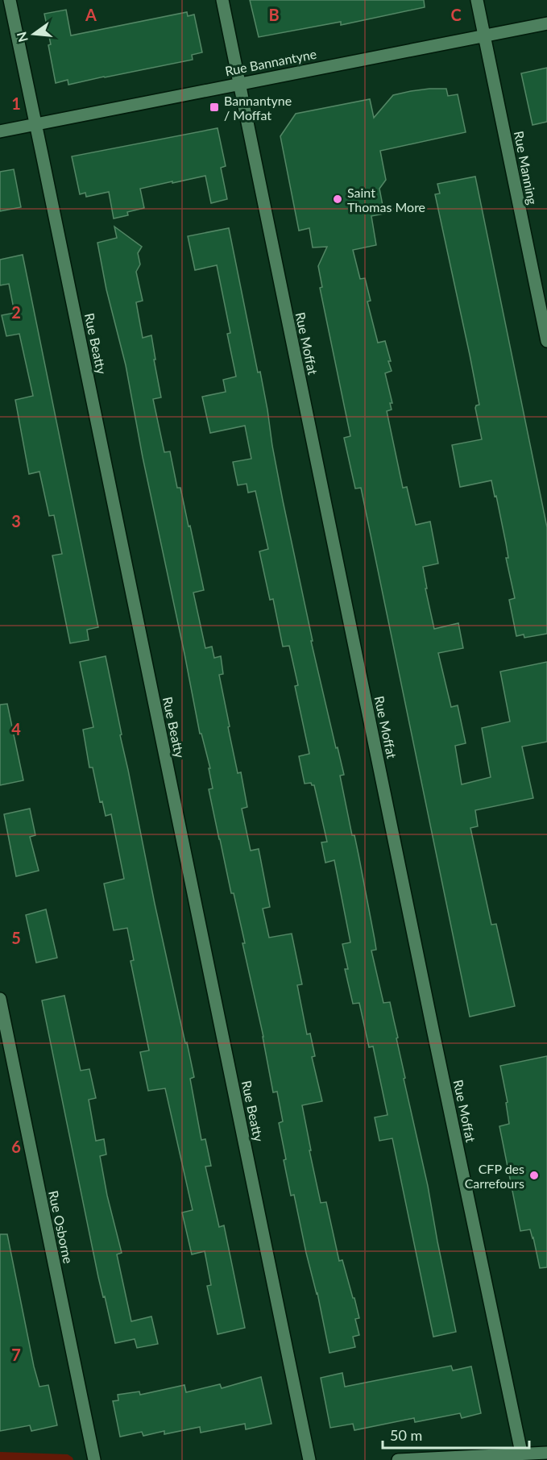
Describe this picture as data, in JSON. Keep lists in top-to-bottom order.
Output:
{
  "streets": {
    "street": [
      "Rue Bannantyne",
      "Rue Manning",
      "Rue Beatty",
      "Rue Moffat",
      "Rue Osborne"
    ]
  },
  "crossings": [
    ["Rue Bannantyne", "Rue Manning"],
    ["Rue Bannantyne", "Rue Beatty"],
    ["Rue Bannantyne", "Rue Moffat"]
  ],
  "places": {
    "transit": ["Bannantyne / Moffat"],
    "other": ["Saint Thomas More", "CFP des Carrefours"]
  },
  "scale_bar": "50 m",
  "north": "left",
  "grid": {
    "columns": ["A", "B", "C"],
    "rows": [
      "1",
      "2",
      "3",
      "4",
      "5",
      "6",
      "7"
    ]
  }
}
